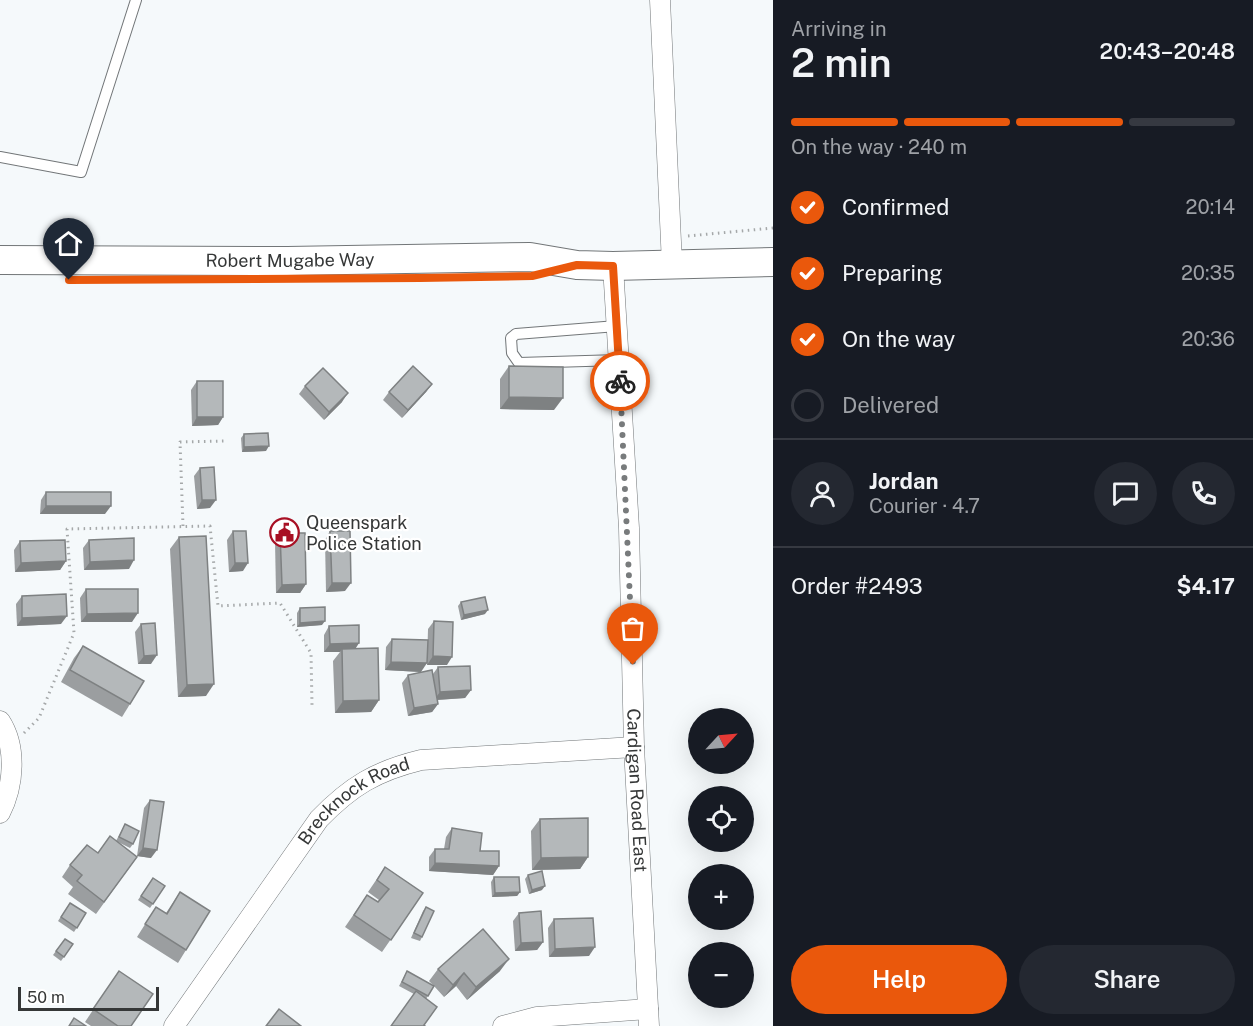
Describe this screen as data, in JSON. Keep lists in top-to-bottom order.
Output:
{
  "streets": {
    "main road": ["Robert Mugabe Way"],
    "street": ["Cardigan Road East", "Brecknock Road"]
  },
  "crossings": [
    ["Robert Mugabe Way", "Cardigan Road East"],
    ["Cardigan Road East", "Brecknock Road"]
  ],
  "places": {
    "public building": ["Queenspark Police Station"]
  },
  "scale_bar": "50 m",
  "north": "top right",
  "page": {
    "heading": ["2 min", "Arriving in", "20:43–20:48"],
    "panel": [
      "Jordan",
      "Courier · 4.7",
      "Order #2493",
      "$4.17"
    ],
    "bar": "On the way · 240 m",
    "list": [
      ["Confirmed", "20:14"],
      ["Preparing", "20:35"],
      ["On the way", "20:36"],
      "Delivered"
    ],
    "map_buttons": ["+", "−"],
    "buttons": ["Help", "Share"],
    "scale": "50 m"
  }
}
